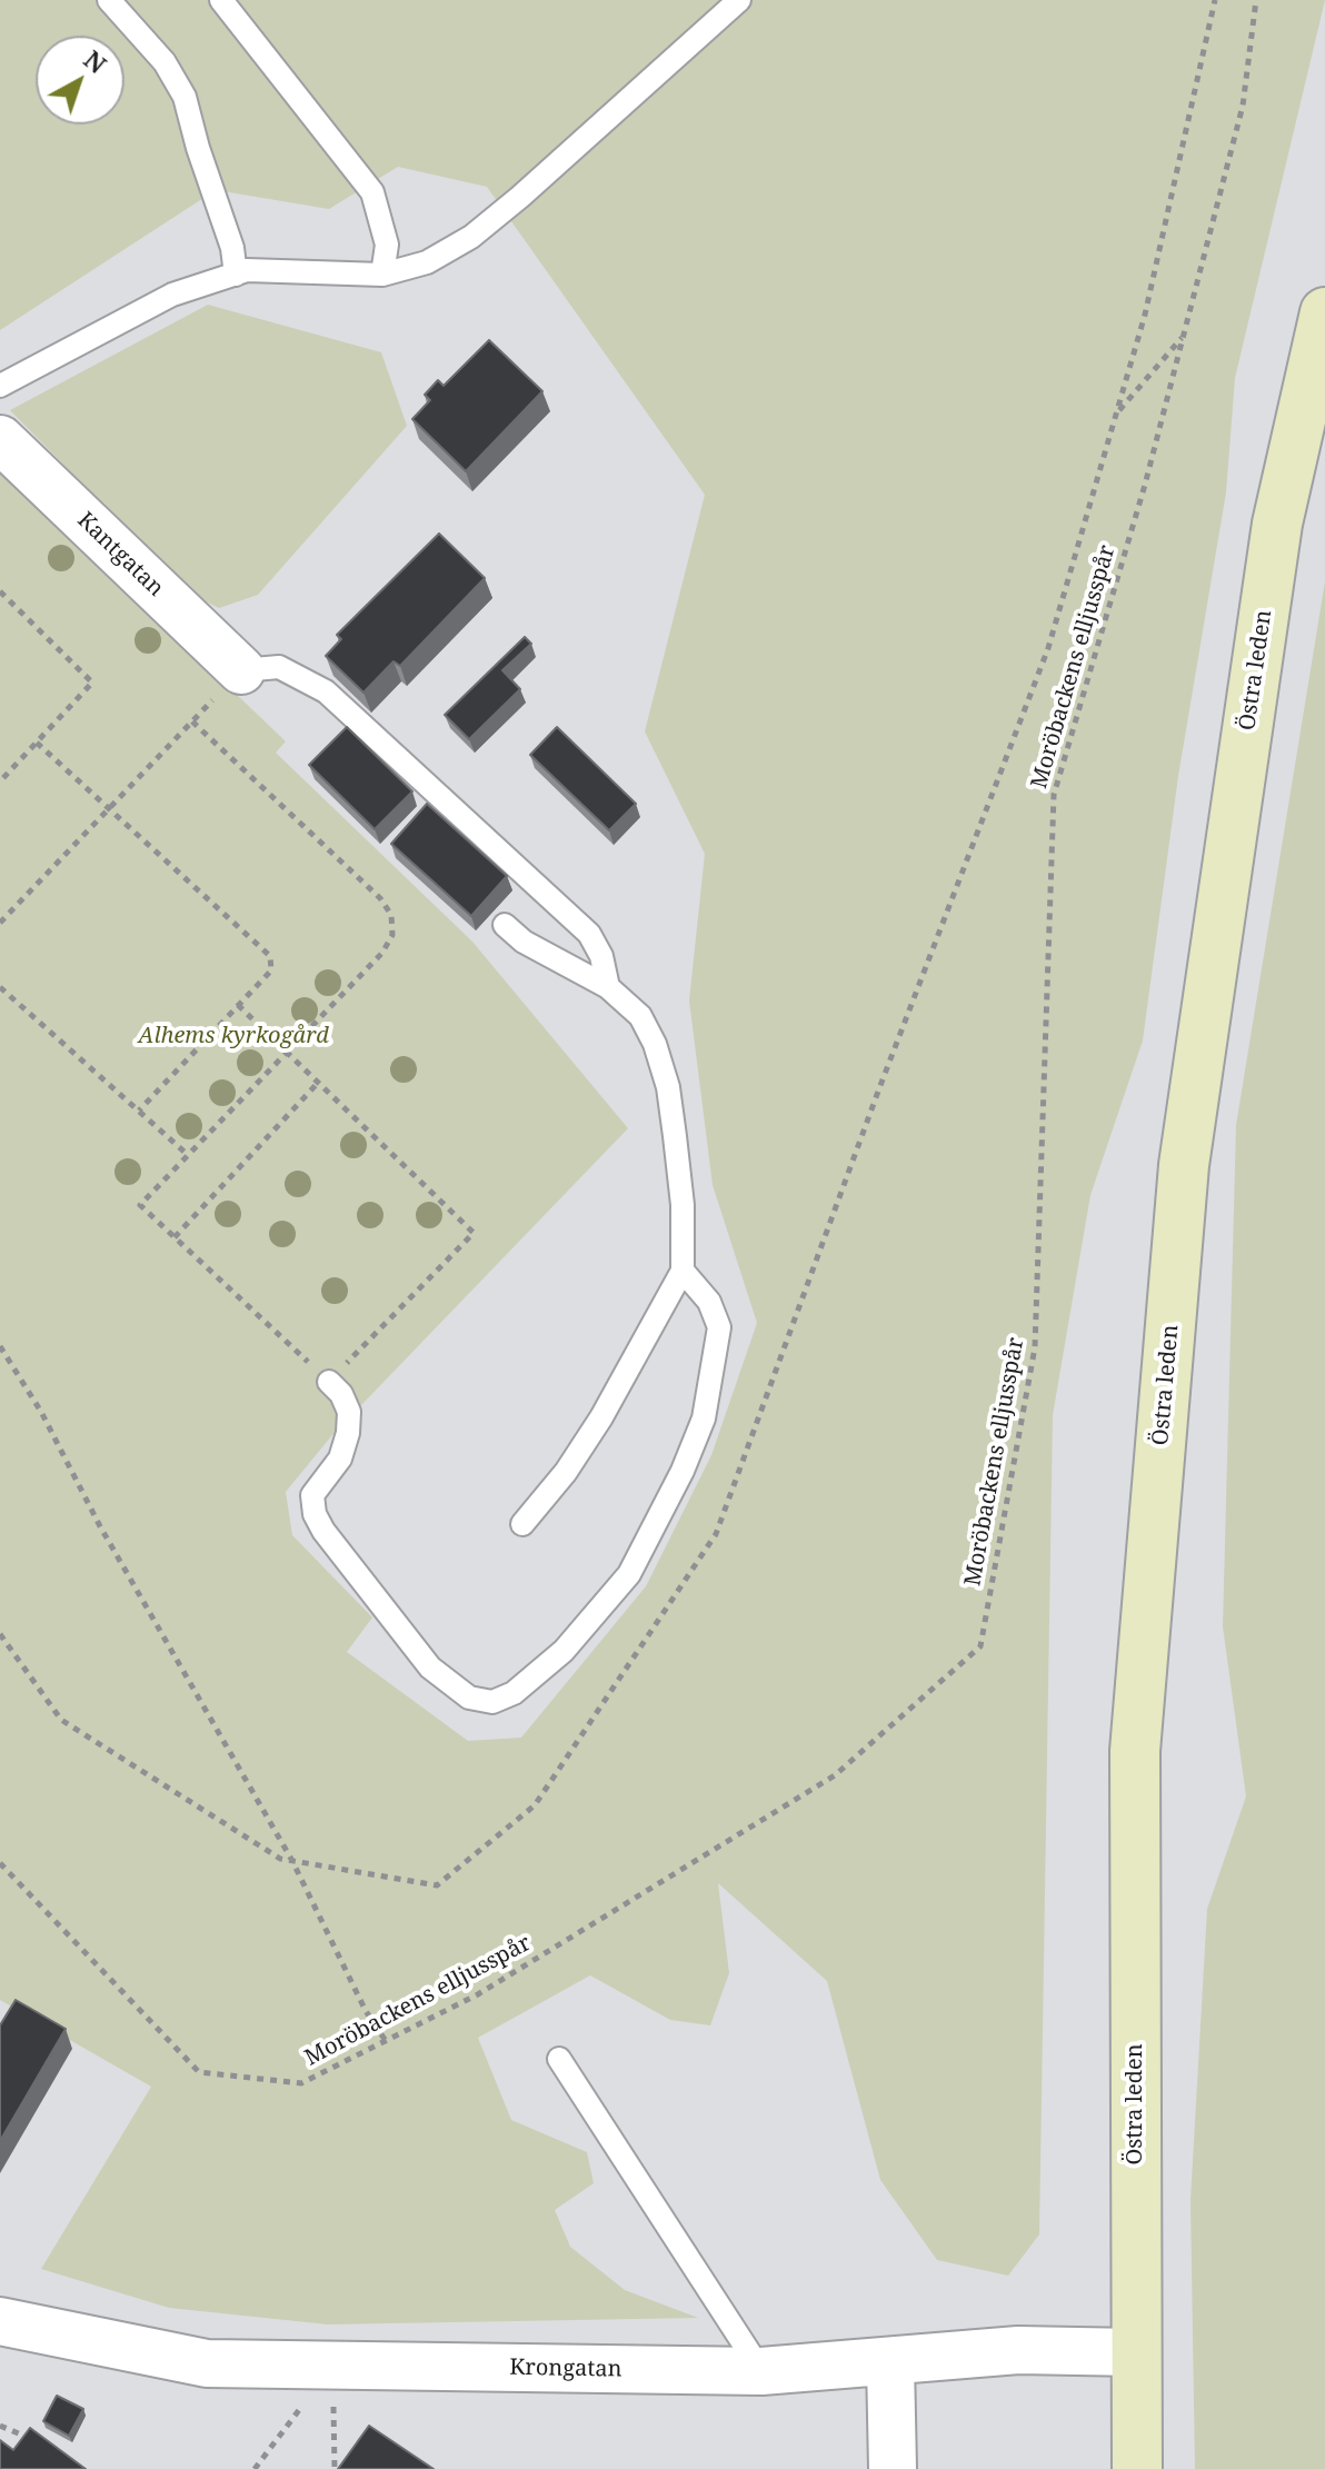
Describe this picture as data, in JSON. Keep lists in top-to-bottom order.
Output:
{
  "streets": {
    "street": ["Kantgatan", "Östra leden", "Krongatan"],
    "path": ["Moröbackens elljusspår"]
  },
  "crossings": [
    ["Östra leden", "Krongatan"]
  ],
  "parks": ["Alhems kyrkogård"],
  "north": "top right"
}
